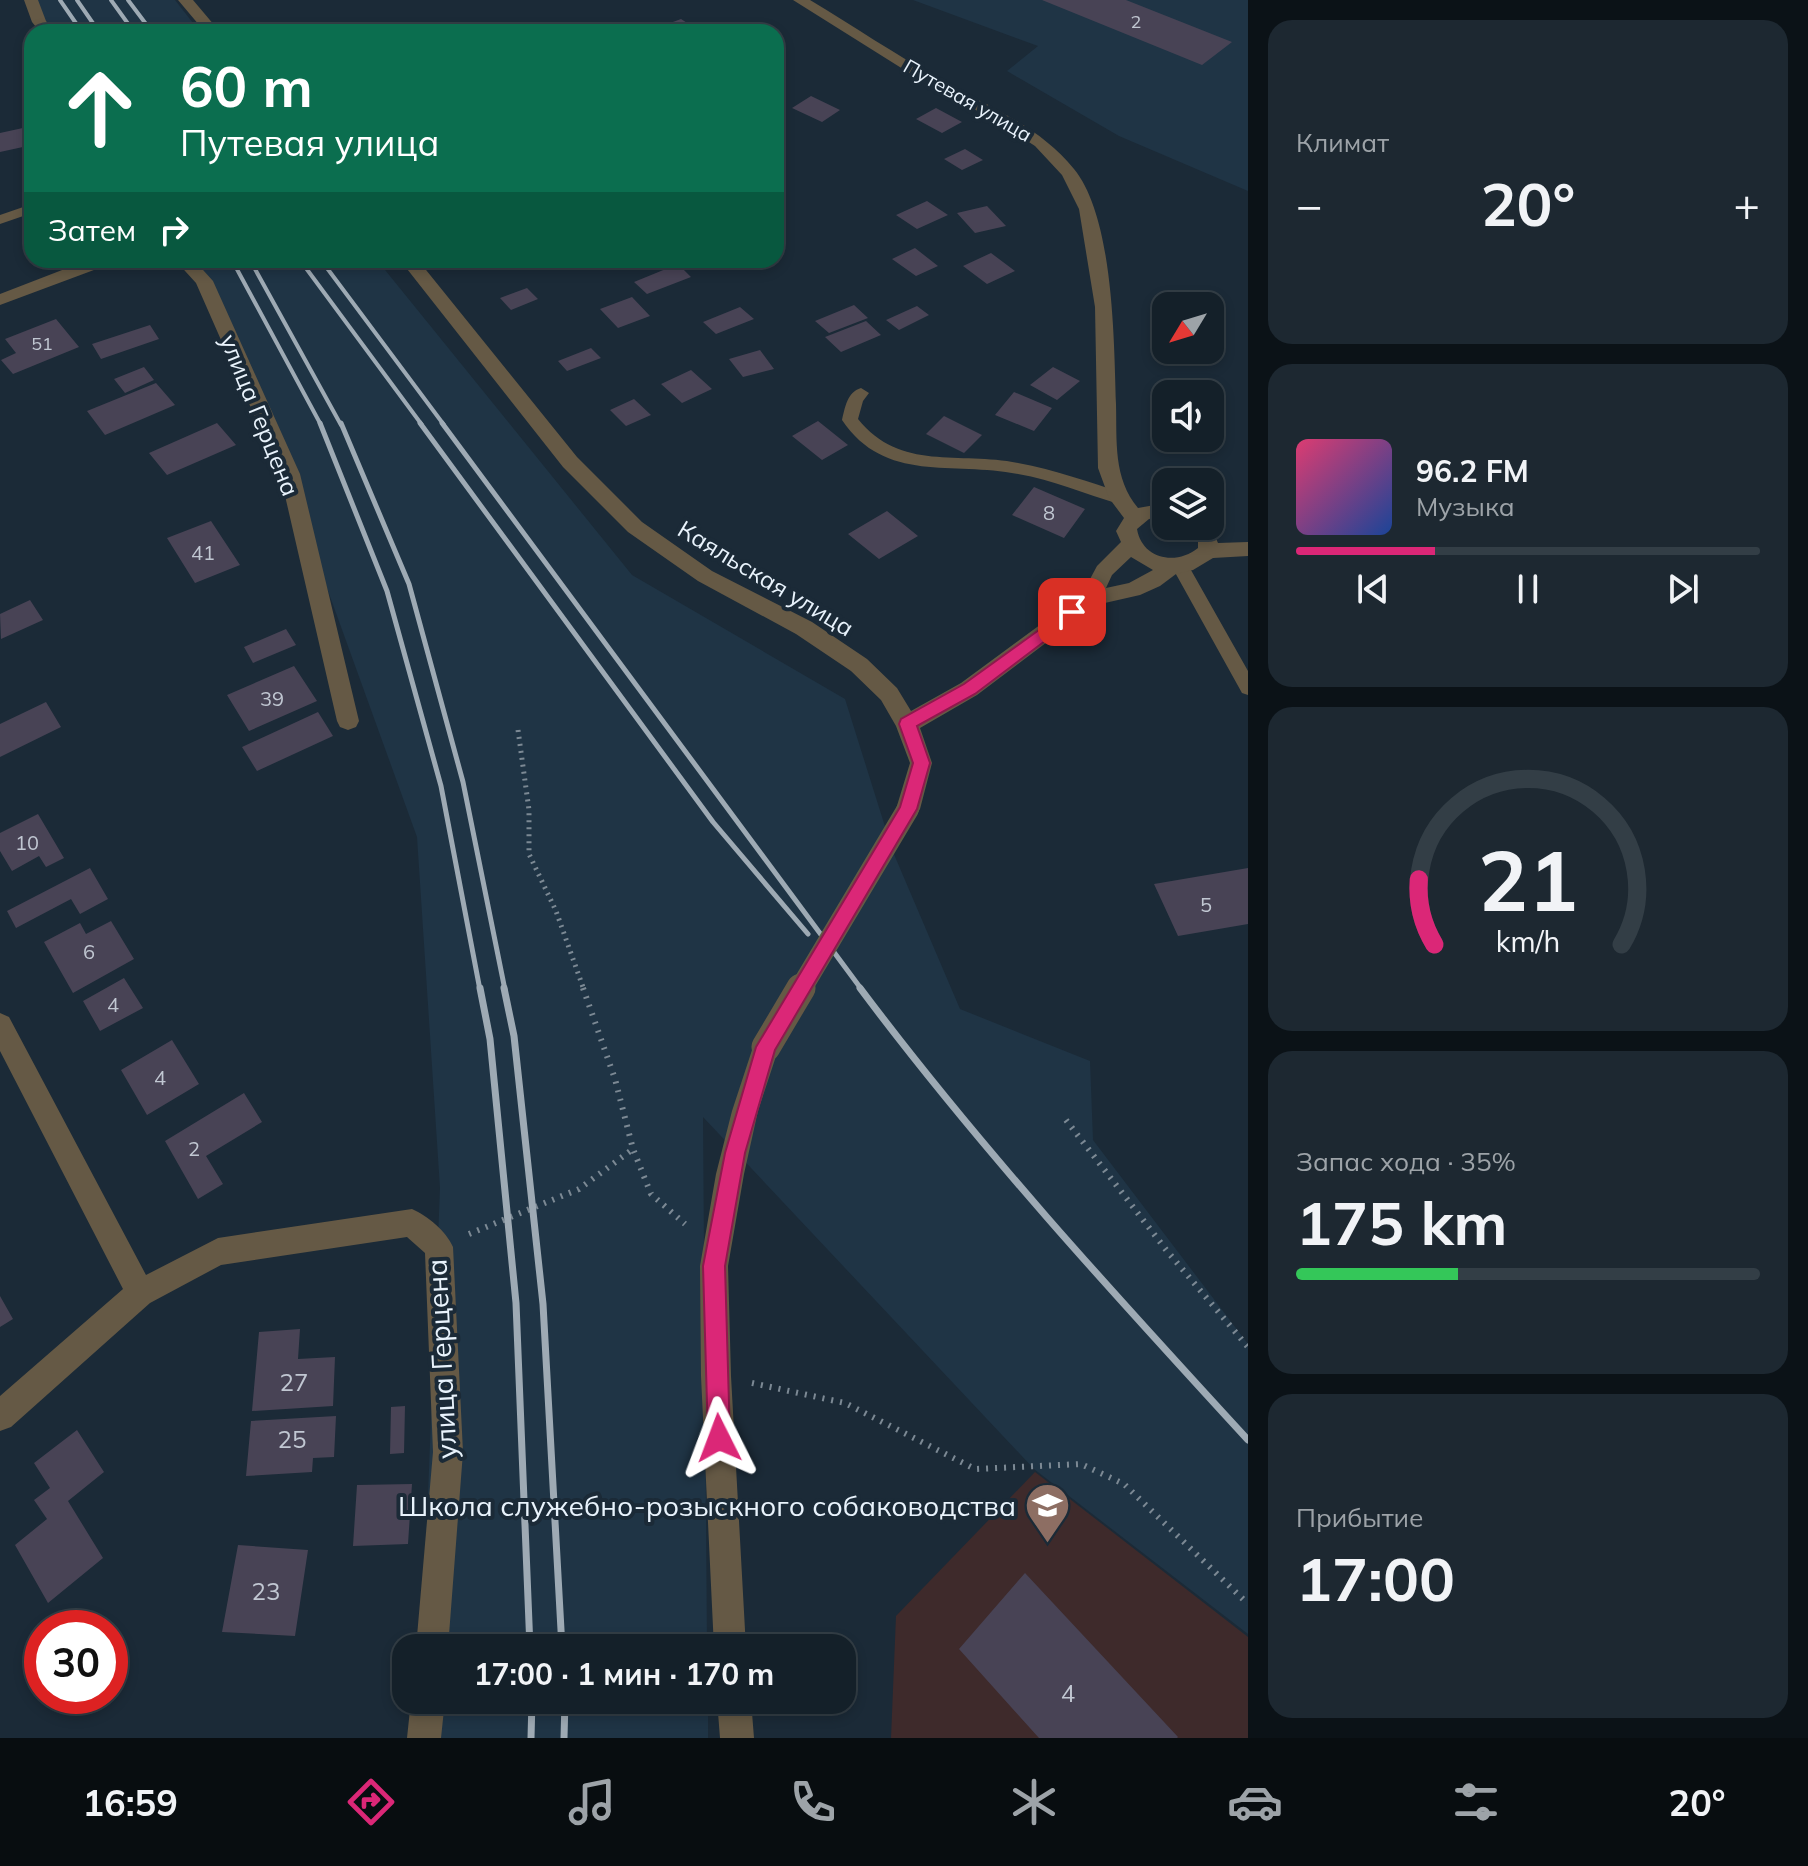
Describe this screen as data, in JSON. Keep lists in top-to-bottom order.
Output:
{
  "streets": {
    "street": ["Путевая улица", "улица Герцена", "Каяльская улица"]
  },
  "places": {
    "school or university": ["Школа служебно-розыскного собаководства"]
  },
  "house_numbers": [
    "2",
    "51",
    "8",
    "41",
    "39",
    "10",
    "5",
    "6",
    "4",
    "4",
    "2",
    "27",
    "25",
    "23",
    "4"
  ],
  "north": "bottom left",
  "page": {
    "tile": [
      "Климат",
      ["Запас хода · 35%", "175 km"],
      ["Прибытие", "17:00"]
    ],
    "turn": ["60 m", "Путевая улица"],
    "heat": ["−", "20°", "+"],
    "then": "Затем",
    "song": ["96.2 FM", "Музыка"],
    "limit": "30",
    "trip": "17:00 · 1 мин · 170 m",
    "tabs": ["16:59", "20°"],
    "gauge": ["21", "km/h"]
  }
}
